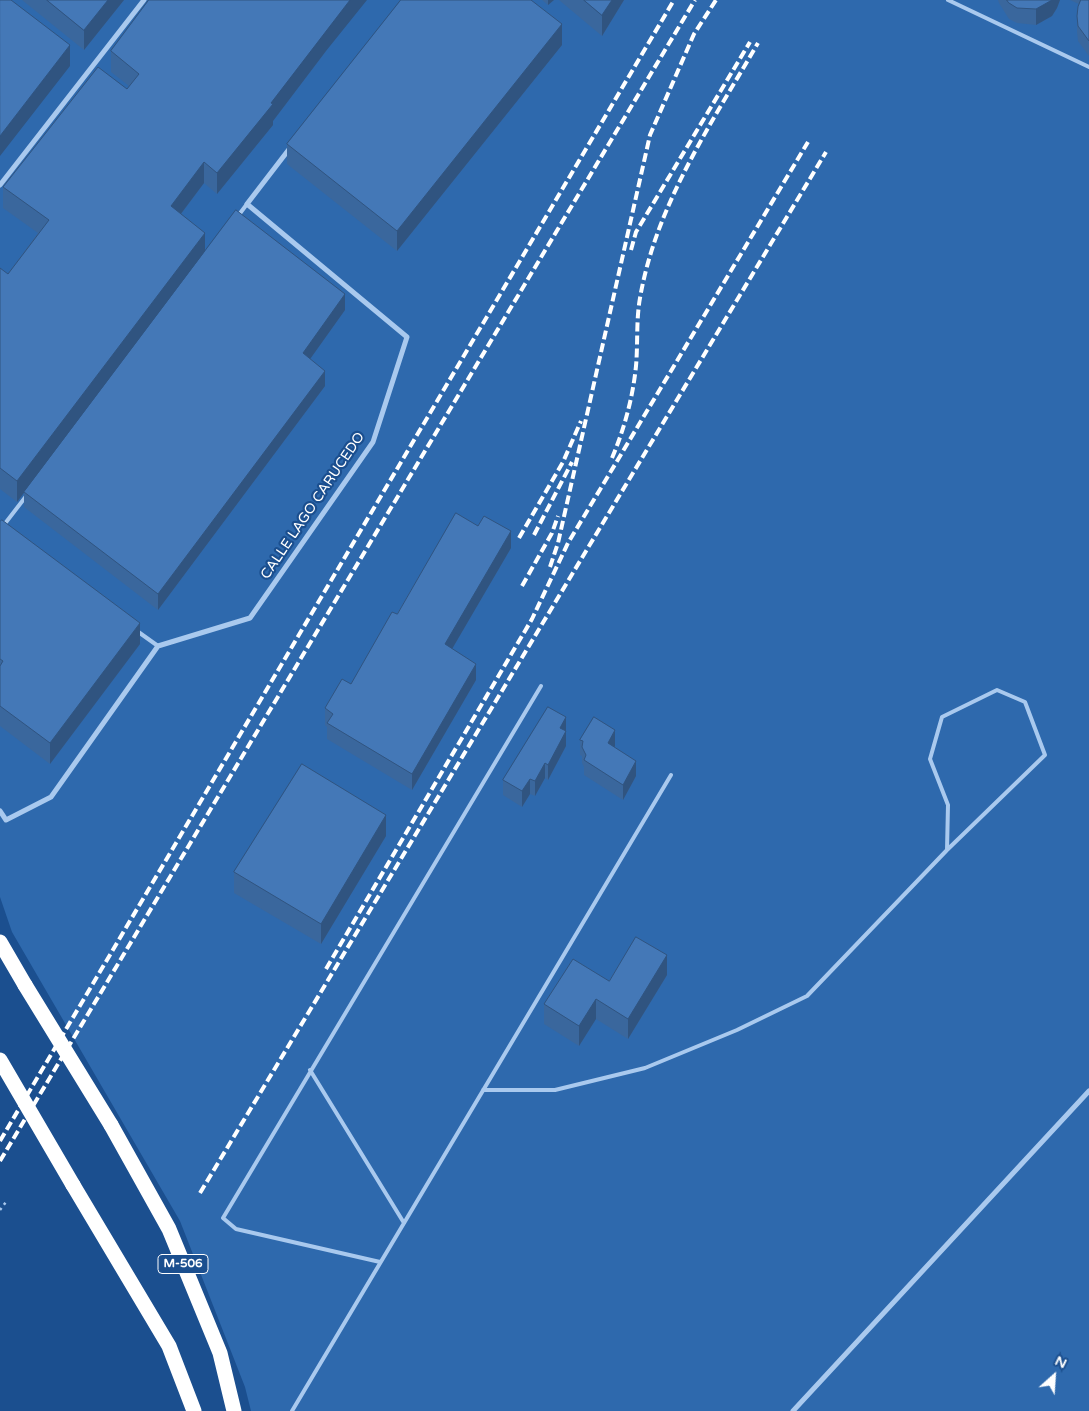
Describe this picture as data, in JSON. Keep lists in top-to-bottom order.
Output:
{
  "streets": {
    "highway": ["M-506"],
    "street": ["CALLE LAGO CARUCEDO"]
  },
  "north": "top right"
}
